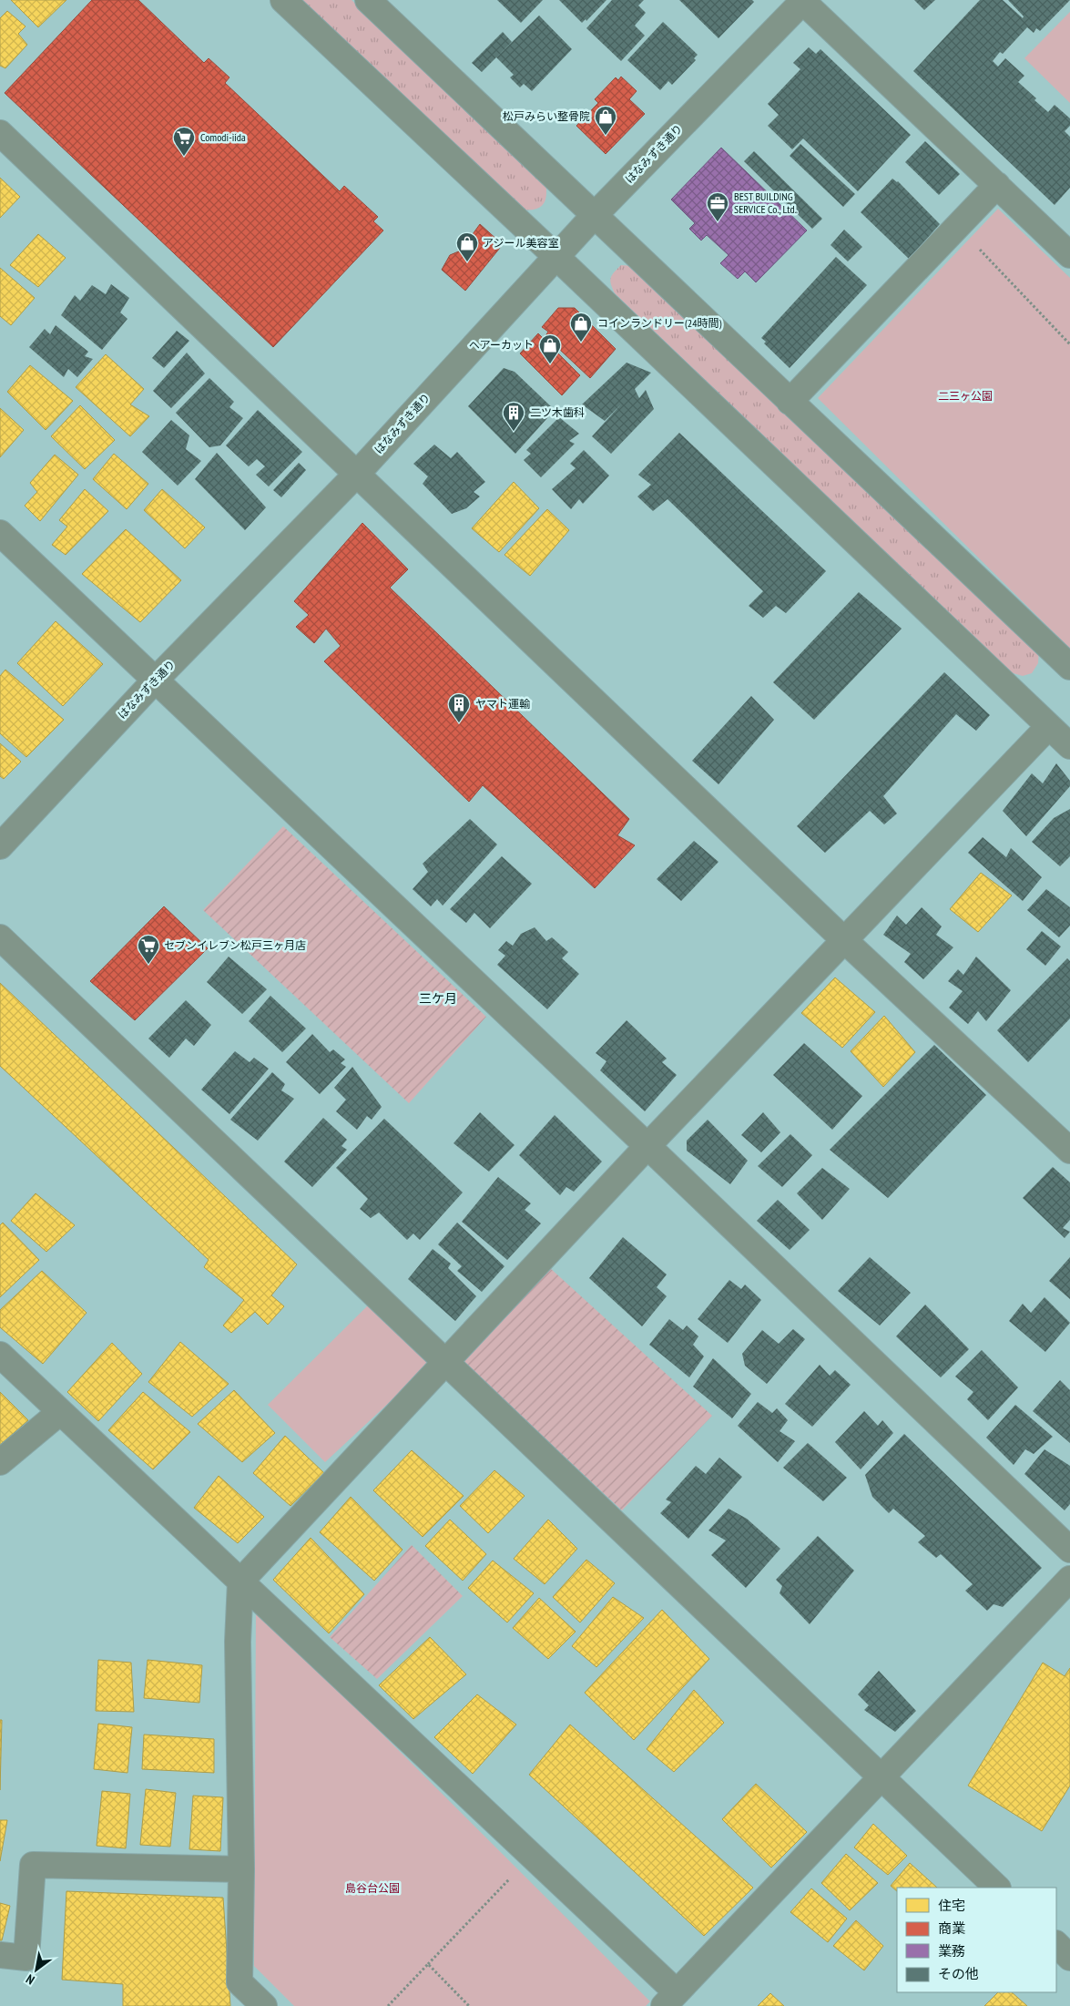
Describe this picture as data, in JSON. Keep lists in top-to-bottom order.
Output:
{
  "streets": {
    "street": ["はなみずき通り"]
  },
  "districts": ["三ケ月"],
  "parks": ["二三ヶ公園", "島谷台公園"],
  "places": {
    "shop": [
      "松戸みらい整骨院",
      "アジール美容室",
      "コインランドリー(24時間)",
      "ヘアーカット"
    ],
    "supermarket": ["Comodi-iida", "セブンイレブン松戸三ヶ月店"],
    "office": ["BEST BUILDING SERVICE Co., Ltd."],
    "building": ["二ツ木歯科", "ヤマト運輸"]
  },
  "legend": [
    "住宅",
    "商業",
    "業務",
    "その他"
  ],
  "north": "bottom left"
}
